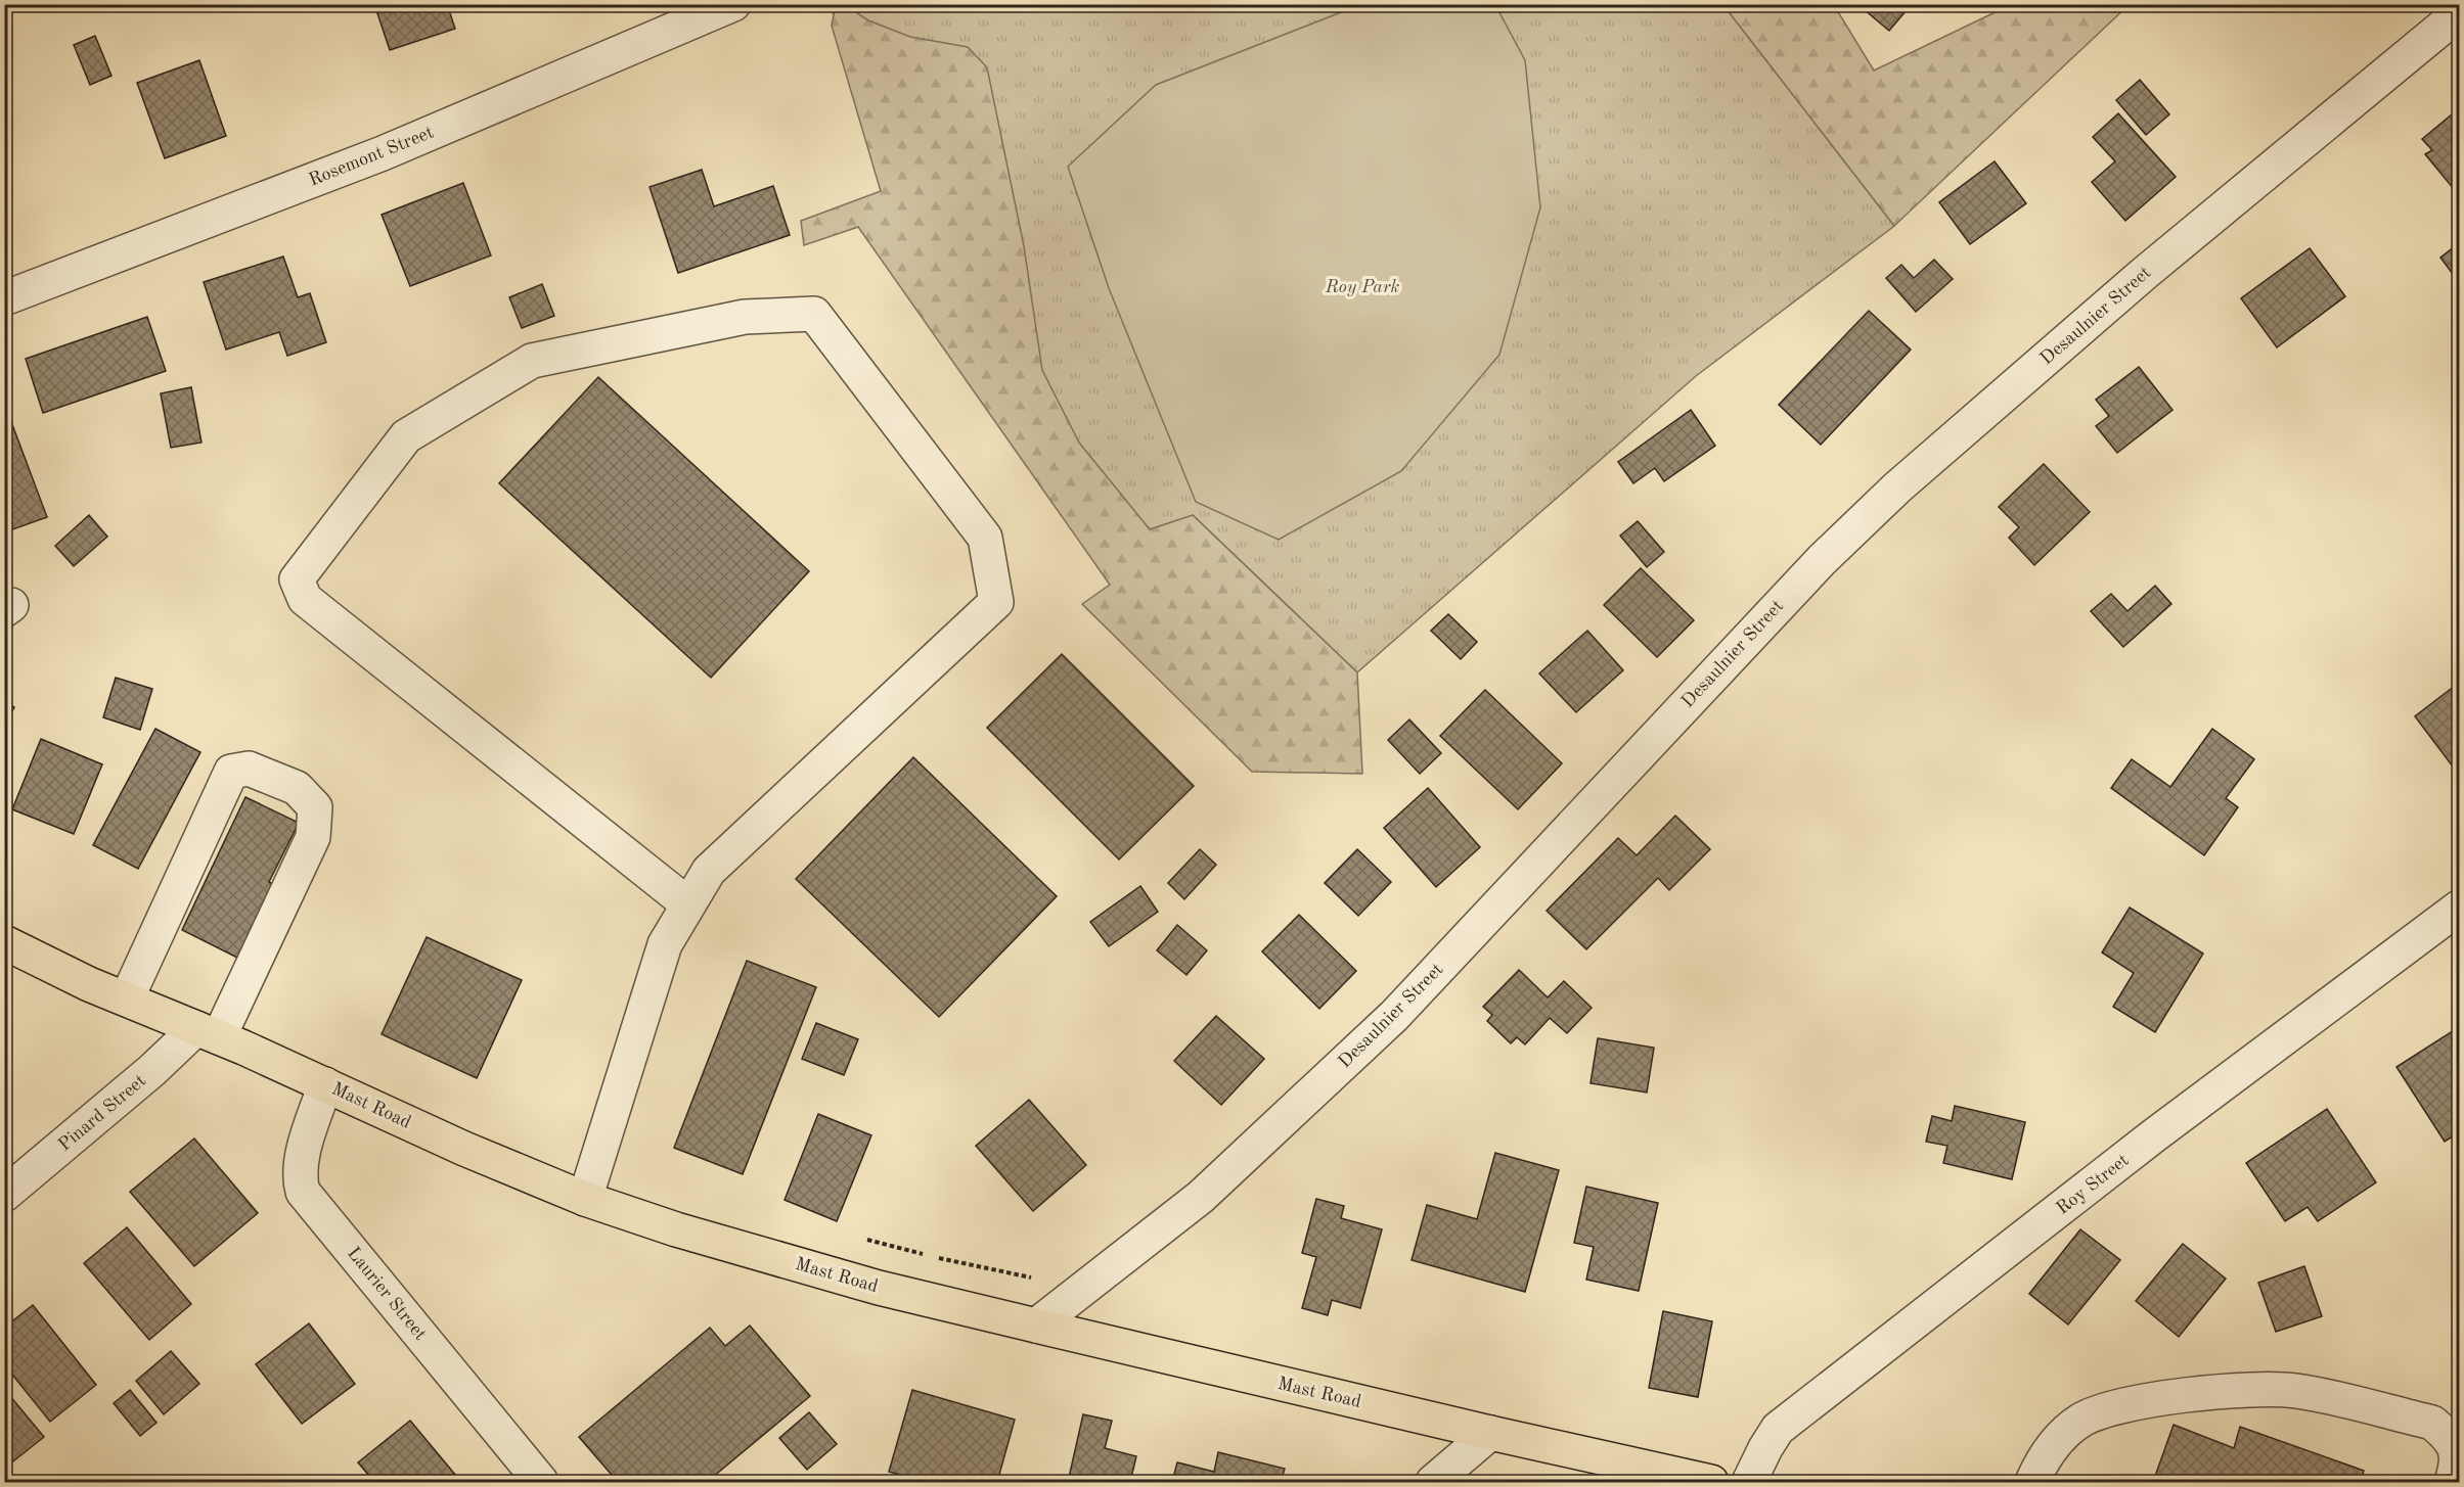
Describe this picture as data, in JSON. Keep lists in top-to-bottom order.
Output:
{
  "streets": {
    "main road": ["Mast Road"],
    "street": [
      "Rosemont Street",
      "Desaulnier Street",
      "Pinard Street",
      "Roy Street",
      "Laurier Street"
    ]
  },
  "crossings": [
    ["Desaulnier Street", "Mast Road"],
    ["Mast Road", "Pinard Street"],
    ["Mast Road", "Laurier Street"]
  ],
  "parks": ["Roy Park"]
}
